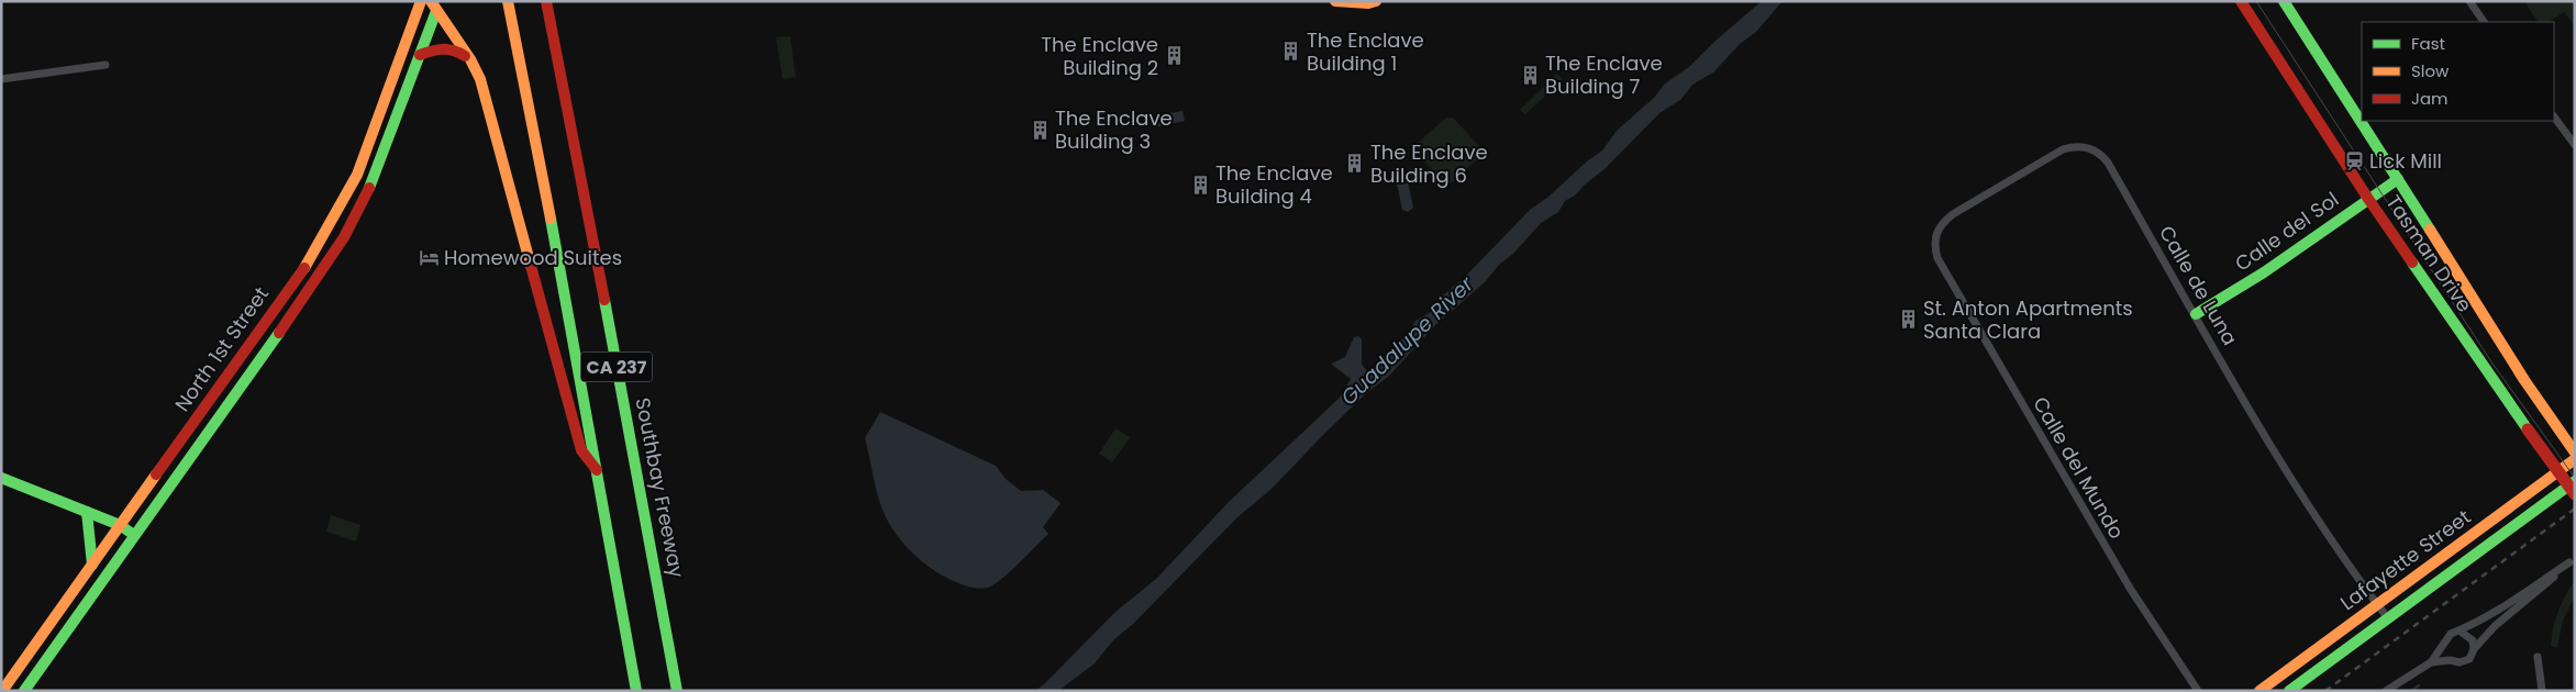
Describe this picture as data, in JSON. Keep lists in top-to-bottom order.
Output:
{
  "streets": {
    "main road": [
      "Calle del Sol",
      "Tasman Drive",
      "North 1st Street",
      "CA 237",
      "Southbay Freeway",
      "Lafayette Street"
    ],
    "street": ["Calle de Luna", "Calle del Mundo"]
  },
  "crossings": [
    ["Calle del Sol", "Tasman Drive"],
    ["Calle del Sol", "Calle de Luna"],
    ["Calle de Luna", "Calle del Mundo"],
    ["Calle de Luna", "Lafayette Street"]
  ],
  "water": ["Guadalupe River"],
  "places": {
    "building": [
      "The Enclave Building 1",
      "The Enclave Building 2",
      "The Enclave Building 7",
      "The Enclave Building 3",
      "The Enclave Building 6",
      "The Enclave Building 4",
      "St. Anton Apartments Santa Clara"
    ],
    "station": ["Lick Mill"],
    "hotel": ["Homewood Suites"]
  },
  "legend": ["Fast", "Slow", "Jam"]
}
